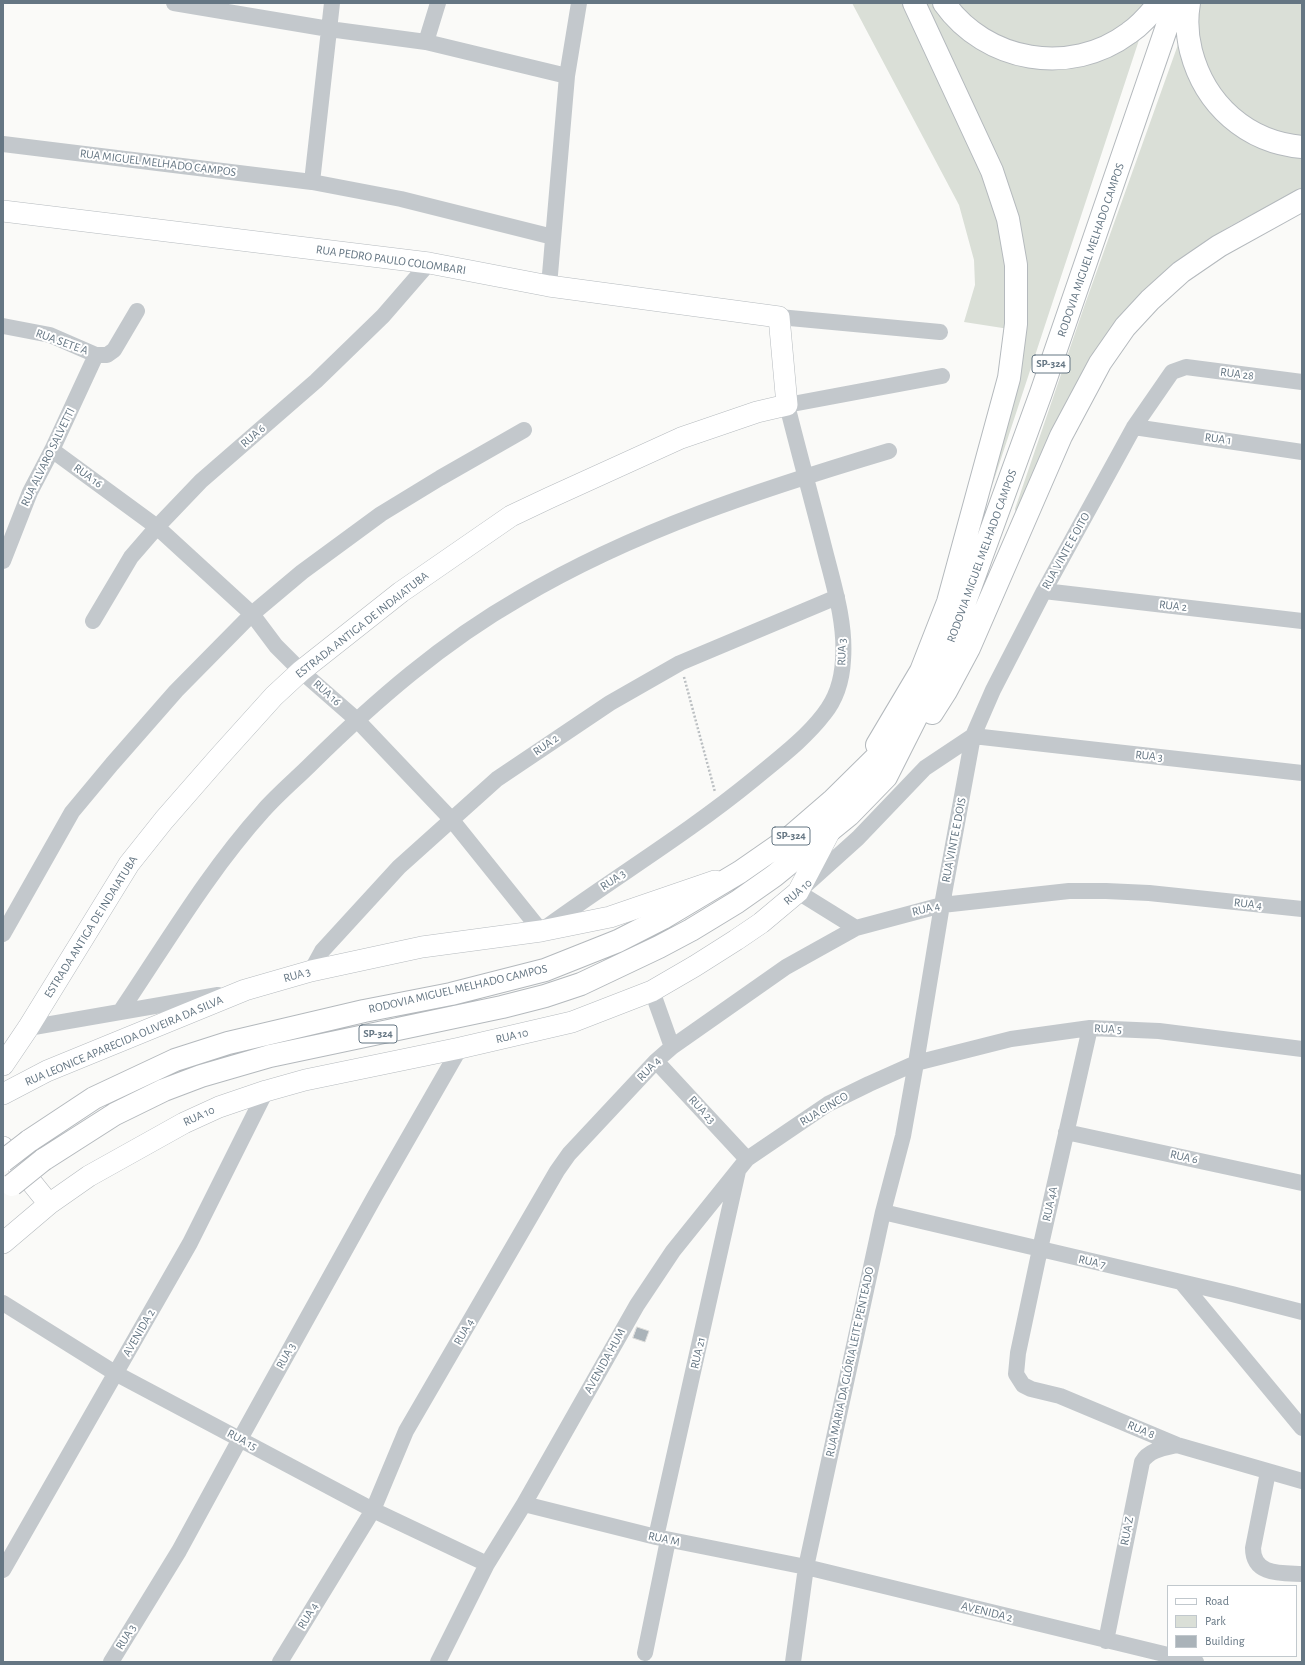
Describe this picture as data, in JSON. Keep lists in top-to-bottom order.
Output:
{
  "streets": {
    "highway": ["RODOVIA MIGUEL MELHADO CAMPOS", "SP-324"],
    "main road": [
      "RUA PEDRO PAULO COLOMBARI",
      "ESTRADA ANTIGA DE INDAIATUBA",
      "RUA 3",
      "RUA 10",
      "RUA LEONICE APARECIDA OLIVEIRA DA SILVA"
    ],
    "street": [
      "RUA MIGUEL MELHADO CAMPOS",
      "RUA SETE A",
      "RUA 28",
      "RUA 6",
      "RUA 1",
      "RUA ALVARO SALVETTI",
      "RUA 16",
      "RUA VINTE E OITO",
      "RUA 2",
      "RUA VINTE E DOIS",
      "RUA 4",
      "RUA 5",
      "RUA CINCO",
      "RUA 23",
      "RUA 4A",
      "RUA 7",
      "AVENIDA 2",
      "RUA 21",
      "AVENIDA HUM",
      "RUA MARIA DA GLÓRIA LEITE PENTEADO",
      "RUA 8",
      "RUA 15",
      "RUA Z",
      "RUA M"
    ]
  },
  "crossings": [
    ["RUA PEDRO PAULO COLOMBARI", "RUA 6"],
    ["RUA SETE A", "RUA ALVARO SALVETTI"],
    ["RUA 28", "RUA VINTE E OITO"],
    ["RUA 6", "RUA 16"],
    ["RUA 6", "RUA 4A"],
    ["RUA 1", "RUA VINTE E OITO"],
    ["RUA ALVARO SALVETTI", "RUA 16"],
    ["RUA 16", "RUA 2"],
    ["RUA 16", "ESTRADA ANTIGA DE INDAIATUBA"],
    ["RUA 16", "RUA 3"],
    ["RUA VINTE E OITO", "RUA 2"],
    ["RUA VINTE E OITO", "RUA 3"],
    ["RUA VINTE E OITO", "RUA VINTE E DOIS"],
    ["RUA VINTE E OITO", "RUA 10"],
    ["RUA 2", "RUA 3"],
    ["ESTRADA ANTIGA DE INDAIATUBA", "RUA 3"],
    ["RUA 3", "RUA VINTE E DOIS"],
    ["RUA 3", "RUA 10"],
    ["RUA 3", "RUA LEONICE APARECIDA OLIVEIRA DA SILVA"],
    ["RUA 3", "RUA 15"],
    ["RUA VINTE E DOIS", "RUA 10"],
    ["RUA VINTE E DOIS", "RUA 4"],
    ["RUA VINTE E DOIS", "RUA 5"],
    ["RUA VINTE E DOIS", "RUA CINCO"],
    ["RUA VINTE E DOIS", "RUA MARIA DA GLÓRIA LEITE PENTEADO"],
    ["RUA 10", "AVENIDA 2"],
    ["RUA 4", "RUA 23"],
    ["RUA 4", "RUA 15"],
    ["RUA 5", "RUA CINCO"],
    ["RUA 5", "RUA 4A"],
    ["RUA 5", "RUA MARIA DA GLÓRIA LEITE PENTEADO"],
    ["RUA CINCO", "RUA 23"],
    ["RUA CINCO", "RUA 21"],
    ["RUA CINCO", "AVENIDA HUM"],
    ["RUA CINCO", "RUA MARIA DA GLÓRIA LEITE PENTEADO"],
    ["RUA 23", "RUA 21"],
    ["RUA 23", "AVENIDA HUM"],
    ["RUA 4A", "RUA 7"],
    ["RUA 4A", "RUA 8"],
    ["RUA 7", "RUA MARIA DA GLÓRIA LEITE PENTEADO"],
    ["AVENIDA 2", "RUA MARIA DA GLÓRIA LEITE PENTEADO"],
    ["AVENIDA 2", "RUA 15"],
    ["AVENIDA 2", "RUA Z"],
    ["AVENIDA 2", "RUA M"],
    ["RUA 21", "AVENIDA HUM"],
    ["RUA 21", "RUA M"],
    ["AVENIDA HUM", "RUA 15"],
    ["AVENIDA HUM", "RUA M"],
    ["RUA MARIA DA GLÓRIA LEITE PENTEADO", "RUA M"],
    ["RUA 8", "RUA Z"]
  ],
  "legend": ["Road", "Park", "Building"]
}
